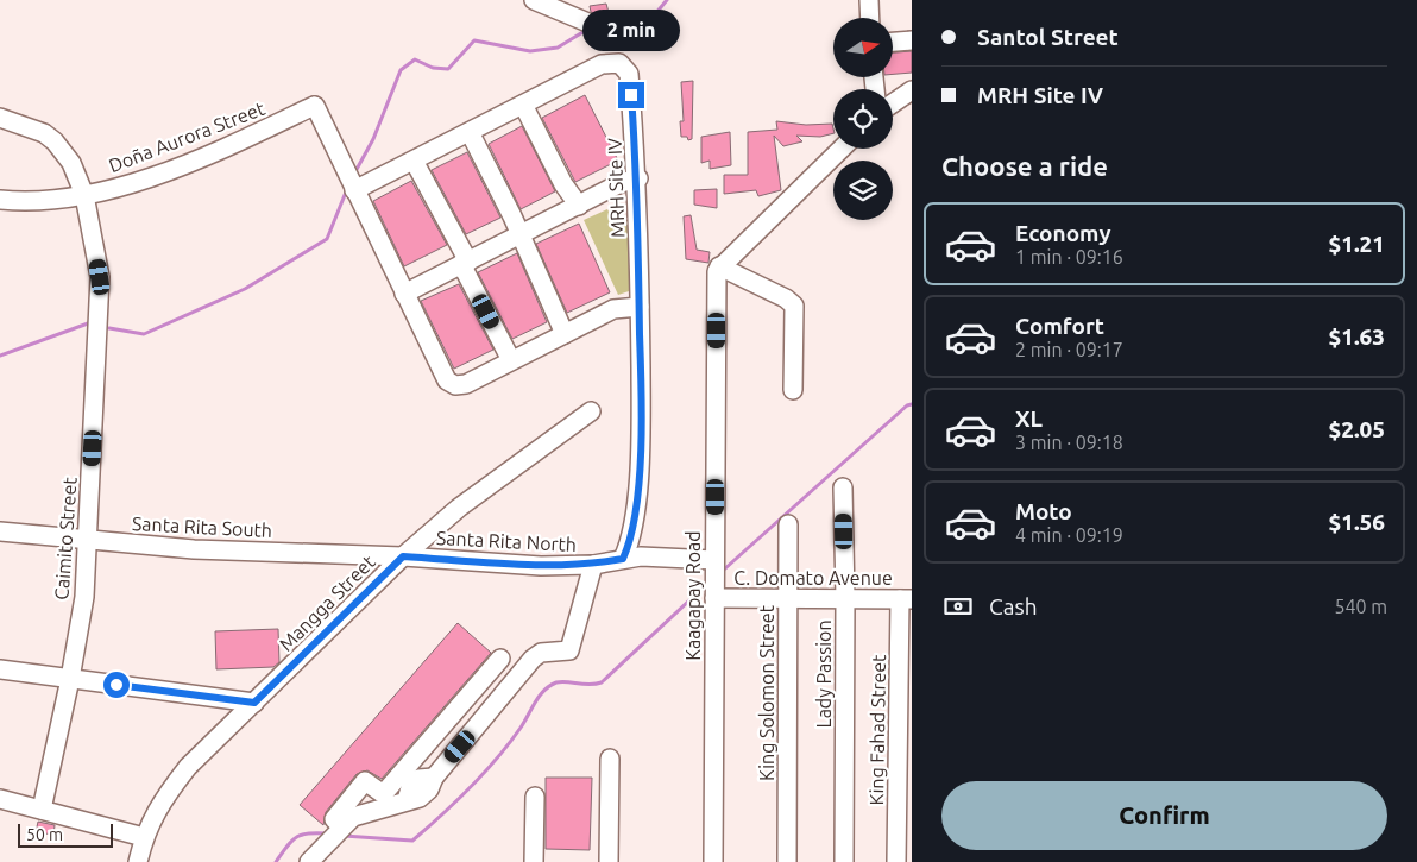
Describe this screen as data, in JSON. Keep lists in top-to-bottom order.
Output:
{
  "streets": {
    "street": [
      "Doña Aurora Street",
      "MRH Site IV",
      "Santa Rita South",
      "Caimito Street",
      "Santa Rita North",
      "C. Domato Avenue",
      "Kaagapay Road",
      "Mangga Street",
      "Lady Passion",
      "King Solomon Street",
      "King Fahad Street"
    ]
  },
  "crossings": [
    ["Doña Aurora Street", "MRH Site IV"],
    ["Doña Aurora Street", "Caimito Street"],
    ["MRH Site IV", "Santa Rita North"],
    ["Santa Rita South", "Caimito Street"],
    ["Santa Rita South", "Santa Rita North"],
    ["Santa Rita South", "Mangga Street"],
    ["Santa Rita North", "Kaagapay Road"],
    ["Santa Rita North", "Mangga Street"],
    ["C. Domato Avenue", "Kaagapay Road"],
    ["C. Domato Avenue", "Lady Passion"],
    ["C. Domato Avenue", "King Solomon Street"],
    ["C. Domato Avenue", "King Fahad Street"]
  ],
  "scale_bar": "50 m",
  "north": "right",
  "page": {
    "banner": ["Santol Street", "MRH Site IV"],
    "bubble": "2 min",
    "heading": "Choose a ride",
    "list": [
      {
        "name": "Economy",
        "note": "1 min · 09:16",
        "value": "$1.21"
      },
      {
        "name": "Comfort",
        "note": "2 min · 09:17",
        "value": "$1.63"
      },
      {
        "name": "XL",
        "note": "3 min · 09:18",
        "value": "$2.05"
      },
      {
        "name": "Moto",
        "note": "4 min · 09:19",
        "value": "$1.56"
      }
    ],
    "pay": ["Cash", "540 m"],
    "buttons": "Confirm",
    "scale": "50 m"
  }
}
